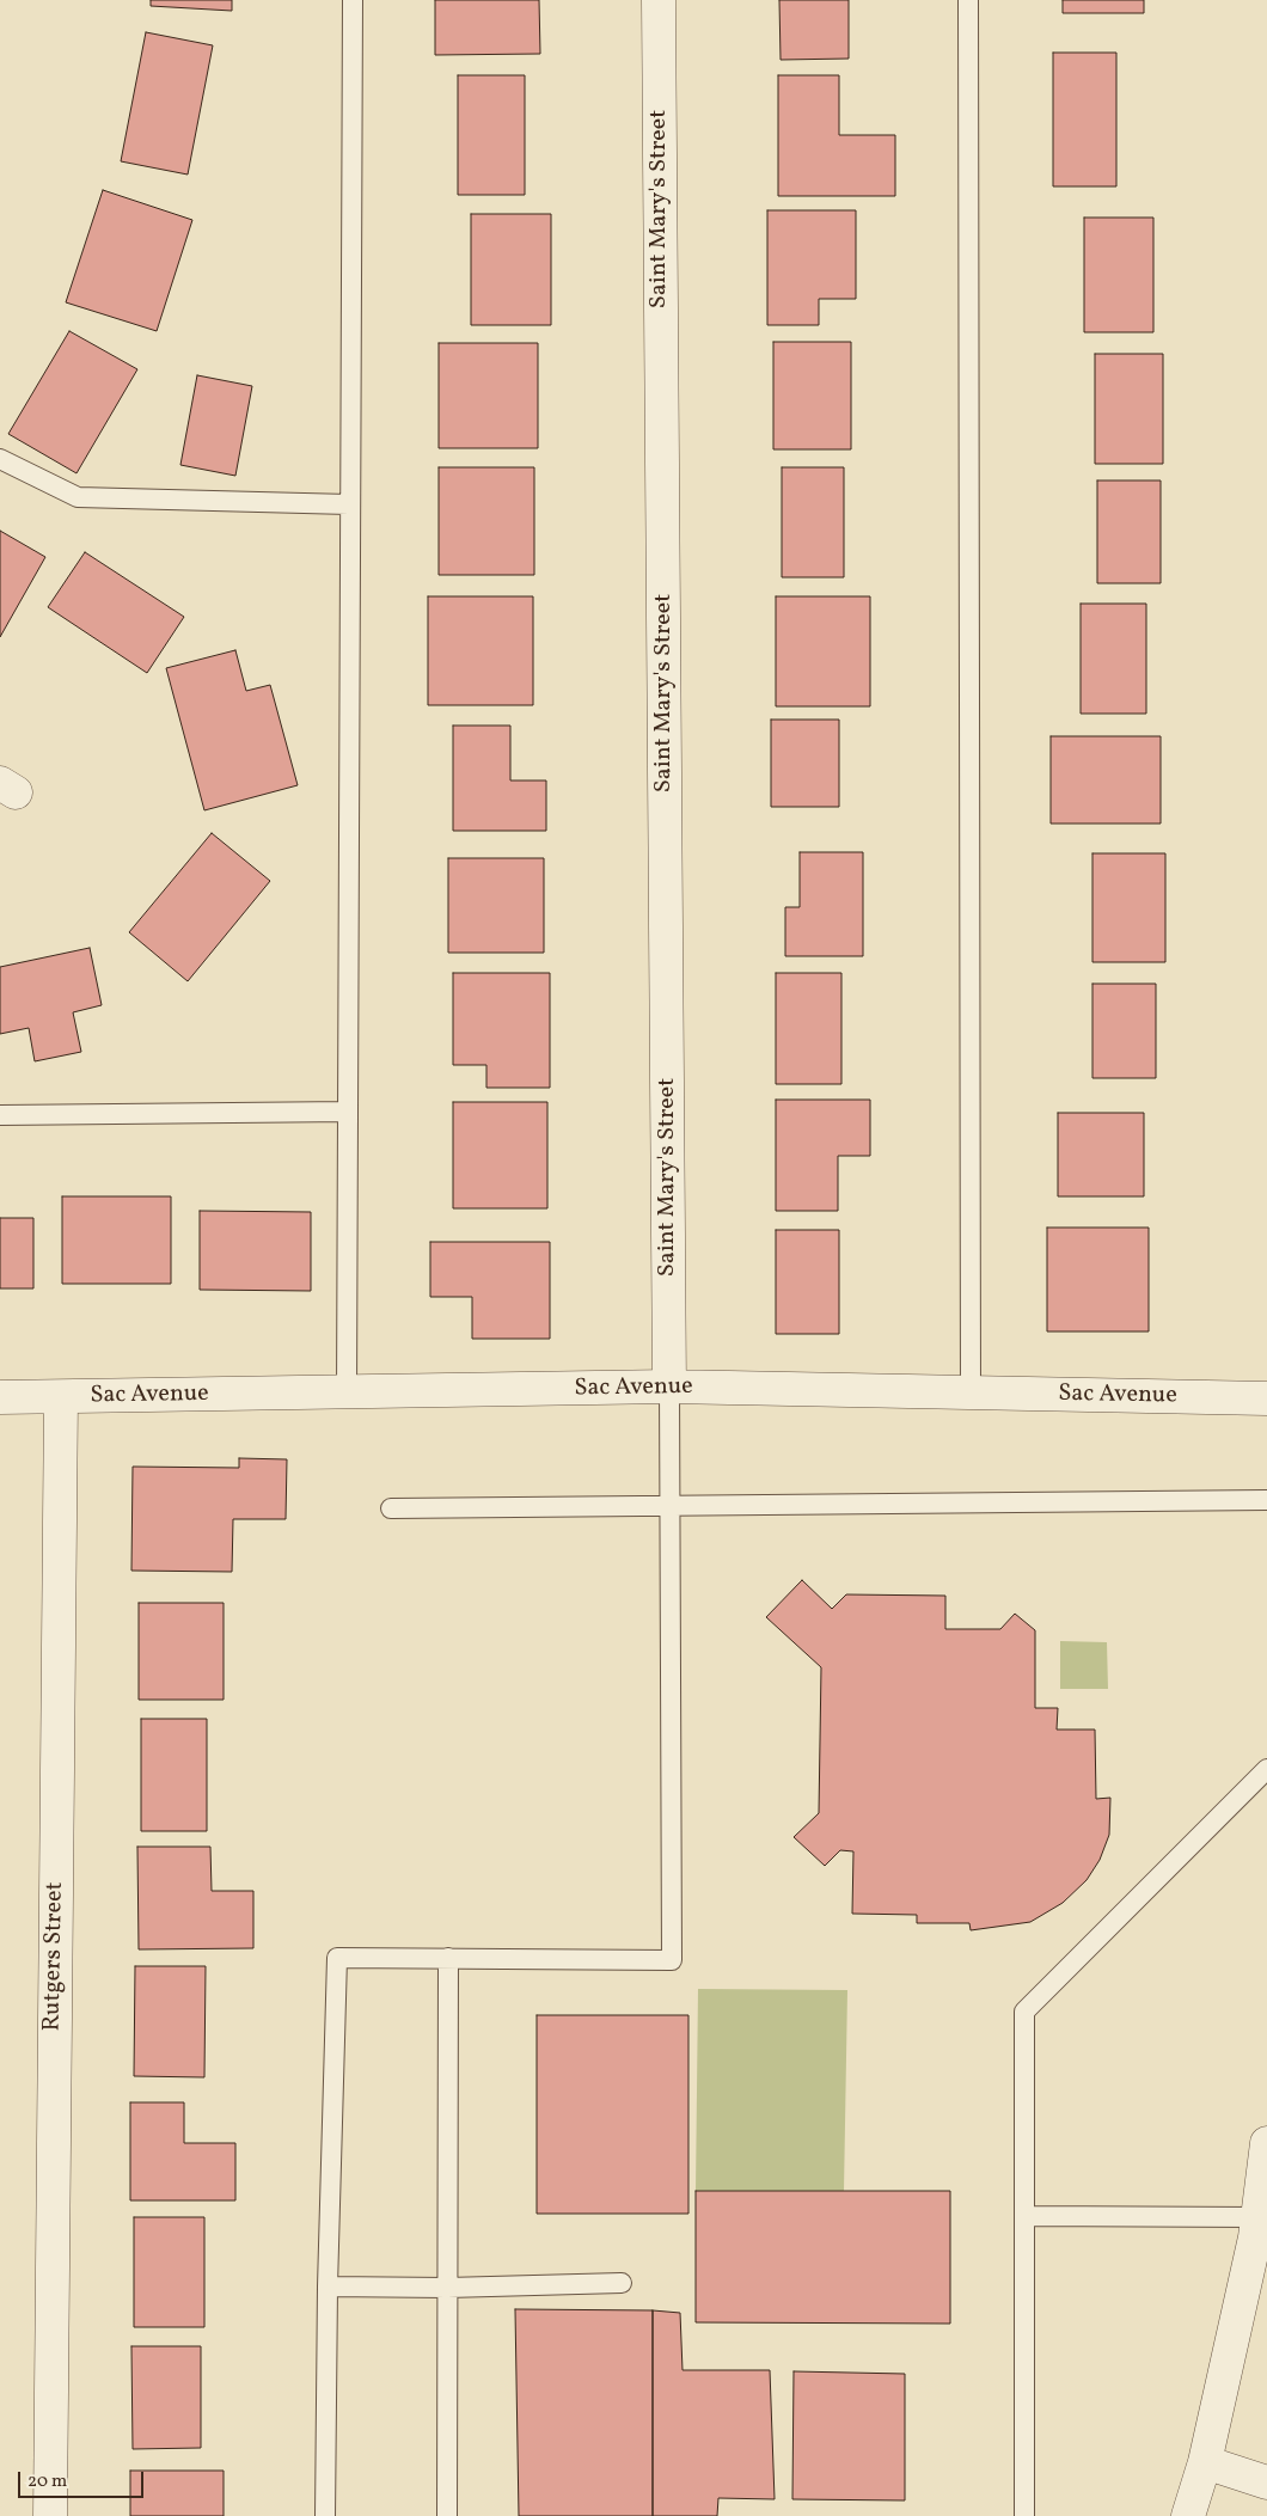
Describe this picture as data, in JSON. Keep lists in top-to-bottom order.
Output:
{
  "streets": {
    "street": ["Saint Mary's Street", "Sac Avenue", "Rutgers Street"]
  },
  "crossings": [
    ["Saint Mary's Street", "Sac Avenue"],
    ["Sac Avenue", "Rutgers Street"]
  ],
  "scale_bar": "20 m"
}
